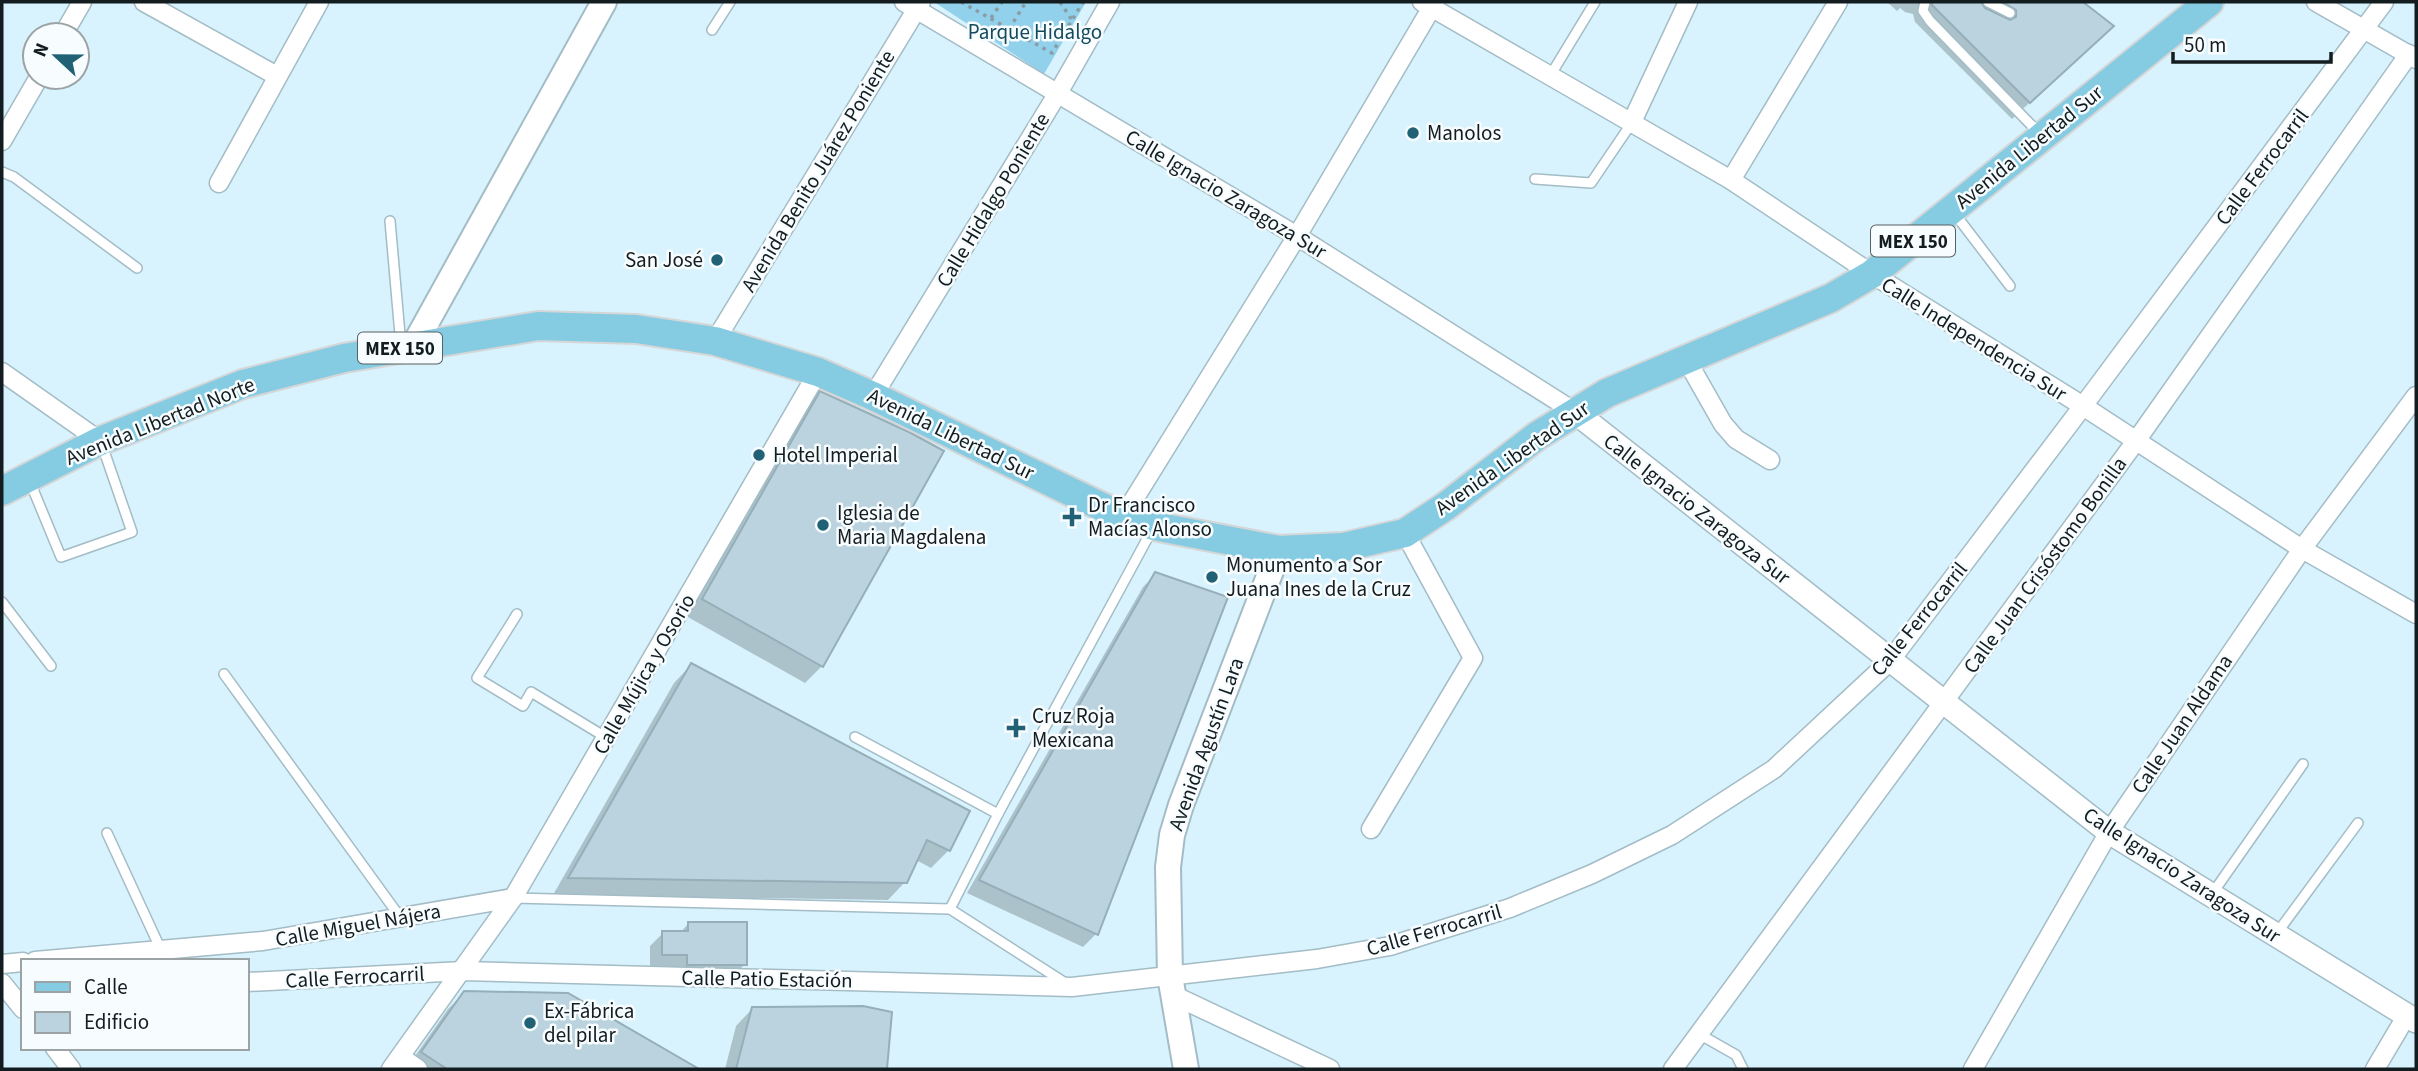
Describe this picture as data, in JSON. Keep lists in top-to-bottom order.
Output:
{
  "streets": {
    "main road": [
      "Avenida Libertad Sur",
      "MEX 150",
      "Avenida Libertad Norte",
      "Avenida Agustín Lara"
    ],
    "street": [
      "Calle Ferrocarril",
      "Avenida Benito Juárez Poniente",
      "Calle Ignacio Zaragoza Sur",
      "Calle Hidalgo Poniente",
      "Calle Independencia Sur",
      "Calle Juan Crisóstomo Bonilla",
      "Calle Mújica y Osorio",
      "Calle Juan Aldama",
      "Calle Miguel Nájera",
      "Calle Patio Estación"
    ]
  },
  "crossings": [
    ["Avenida Libertad Sur", "Calle Ignacio Zaragoza Sur"],
    ["Avenida Libertad Sur", "Calle Hidalgo Poniente"],
    ["Avenida Libertad Sur", "Calle Independencia Sur"],
    ["Avenida Libertad Sur", "Avenida Libertad Norte"],
    ["Avenida Libertad Sur", "Calle Mújica y Osorio"],
    ["Avenida Libertad Sur", "Avenida Agustín Lara"],
    ["Calle Ferrocarril", "Calle Ignacio Zaragoza Sur"],
    ["Calle Ferrocarril", "Calle Independencia Sur"],
    ["Calle Ferrocarril", "Calle Mújica y Osorio"],
    ["Calle Ferrocarril", "Avenida Agustín Lara"],
    ["Calle Ferrocarril", "Calle Patio Estación"],
    ["Avenida Benito Juárez Poniente", "Calle Ignacio Zaragoza Sur"],
    ["Avenida Benito Juárez Poniente", "Avenida Libertad Norte"],
    ["Calle Ignacio Zaragoza Sur", "Calle Hidalgo Poniente"],
    ["Calle Ignacio Zaragoza Sur", "Calle Juan Crisóstomo Bonilla"],
    ["Calle Ignacio Zaragoza Sur", "Calle Juan Aldama"],
    ["Calle Independencia Sur", "Calle Juan Crisóstomo Bonilla"],
    ["Calle Independencia Sur", "Calle Juan Aldama"],
    ["Avenida Libertad Norte", "Calle Mújica y Osorio"],
    ["Calle Mújica y Osorio", "Calle Miguel Nájera"],
    ["Calle Mújica y Osorio", "Calle Patio Estación"],
    ["Avenida Agustín Lara", "Calle Patio Estación"]
  ],
  "parks": ["Parque Hidalgo"],
  "places": {
    "other": [
      "Manolos",
      "San José",
      "Hotel Imperial",
      "Iglesia de Maria Magdalena",
      "Monumento a Sor Juana Ines de la Cruz",
      "Ex-Fábrica del pilar"
    ],
    "health": ["Dr Francisco Macías Alonso", "Cruz Roja Mexicana"]
  },
  "legend": ["Calle", "Edificio"],
  "scale_bar": "50 m",
  "north": "left"
}
